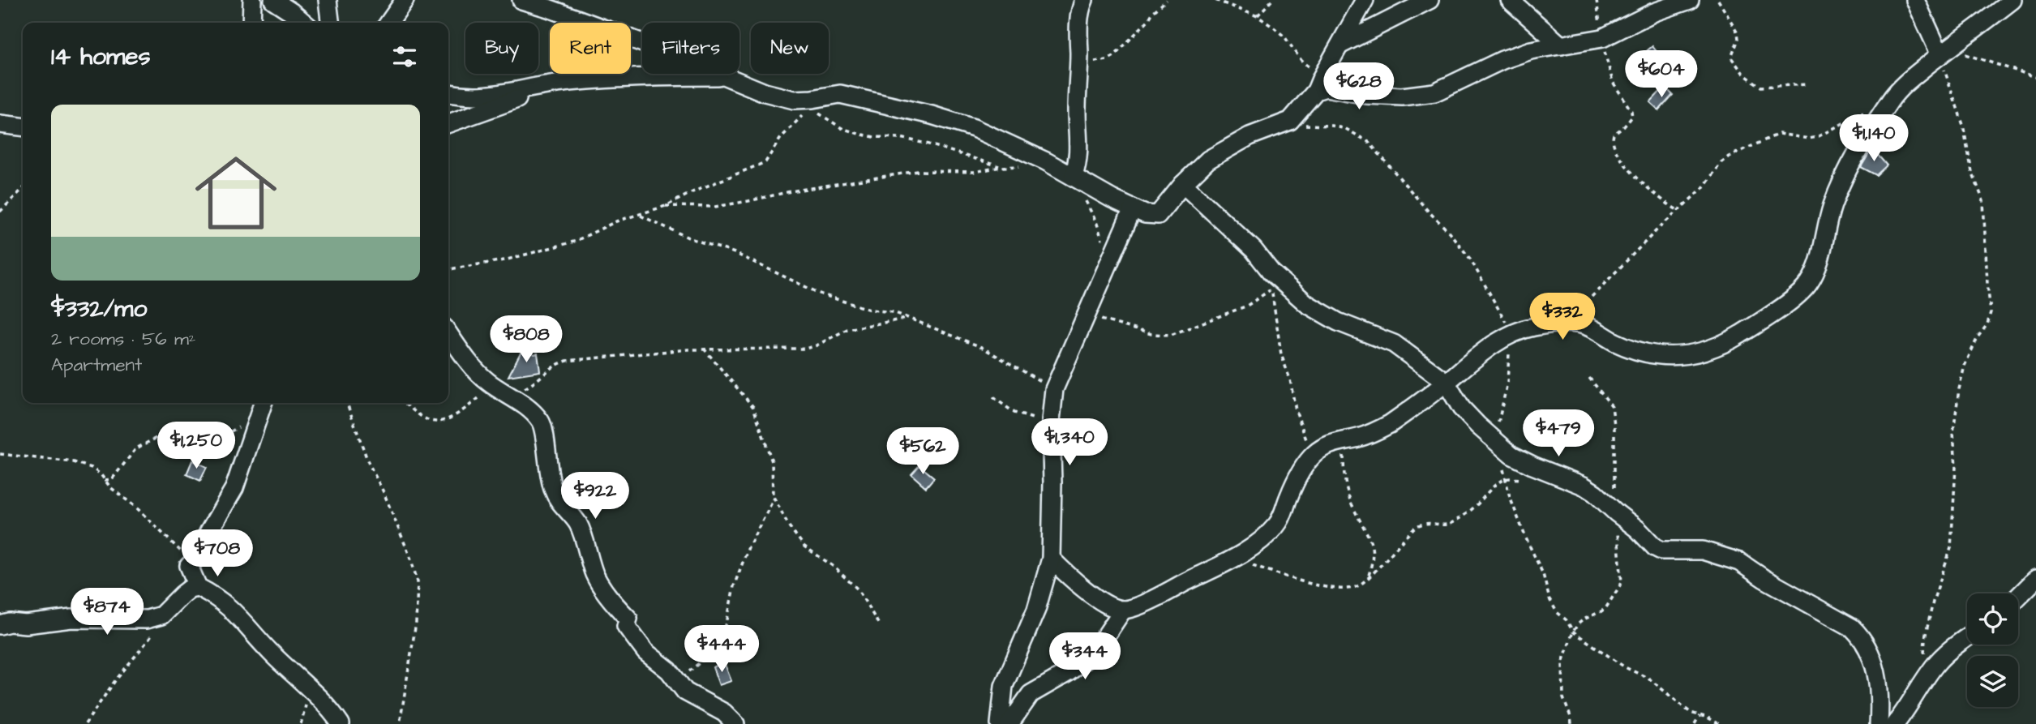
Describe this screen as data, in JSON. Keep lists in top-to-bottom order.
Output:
{
  "page": {
    "chip": [
      "Buy",
      "Rent",
      "Filters",
      "New"
    ],
    "heading": "14 homes",
    "price": [
      "$604",
      "$628",
      "$1,140",
      "$332",
      "$808",
      "$479",
      "$1,340",
      "$1,250",
      "$562",
      "$922",
      "$708",
      "$874",
      "$444",
      "$344"
    ],
    "list": [
      {
        "name": "$332/mo",
        "note": "2 rooms · 56 m² · Apartment"
      }
    ]
  }
}
